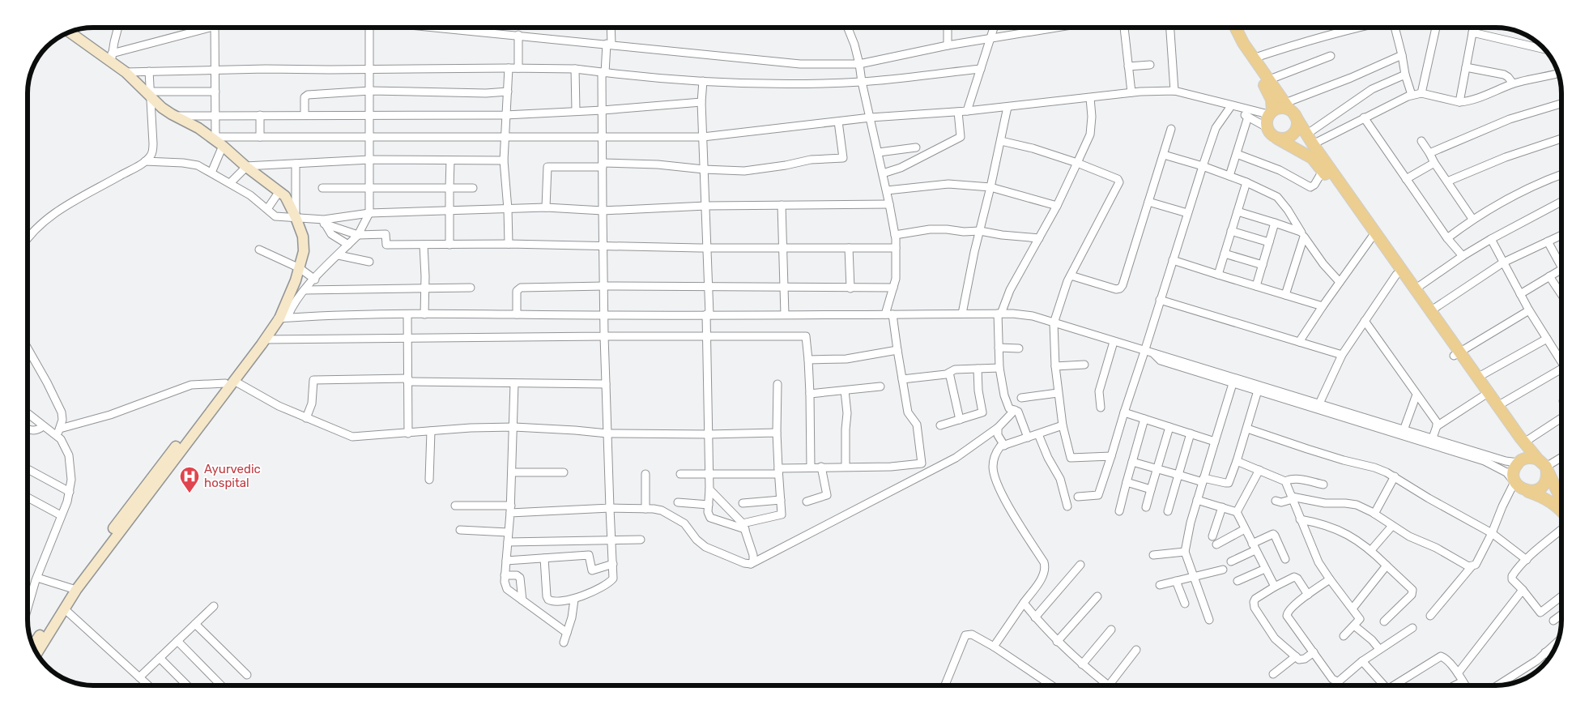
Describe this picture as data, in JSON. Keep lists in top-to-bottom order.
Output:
{
  "places": {
    "hospital": ["Ayurvedic hospital"]
  }
}
